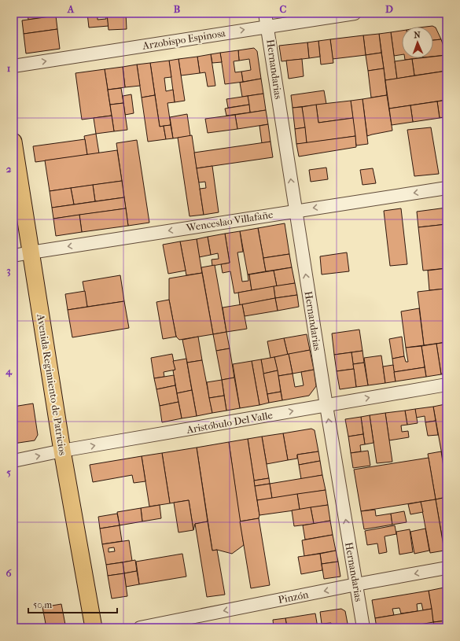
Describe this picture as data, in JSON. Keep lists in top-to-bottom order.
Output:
{
  "streets": {
    "main road": ["Avenida Regimiento de Patricios"],
    "street": [
      "Arzobispo Espinosa",
      "Hernandarias",
      "Wenceslao Villafañe",
      "Aristóbulo Del Valle",
      "Pinzón"
    ]
  },
  "crossings": [
    ["Arzobispo Espinosa", "Hernandarias"],
    ["Hernandarias", "Wenceslao Villafañe"],
    ["Hernandarias", "Aristóbulo Del Valle"],
    ["Hernandarias", "Pinzón"],
    ["Wenceslao Villafañe", "Avenida Regimiento de Patricios"],
    ["Avenida Regimiento de Patricios", "Aristóbulo Del Valle"]
  ],
  "one_way": [
    "Arzobispo Espinosa",
    "Hernandarias",
    "Wenceslao Villafañe",
    "Aristóbulo Del Valle",
    "Pinzón"
  ],
  "scale_bar": "50 m",
  "north": "top",
  "grid": {
    "columns": [
      "A",
      "B",
      "C",
      "D"
    ],
    "rows": [
      "1",
      "2",
      "3",
      "4",
      "5",
      "6"
    ]
  }
}
